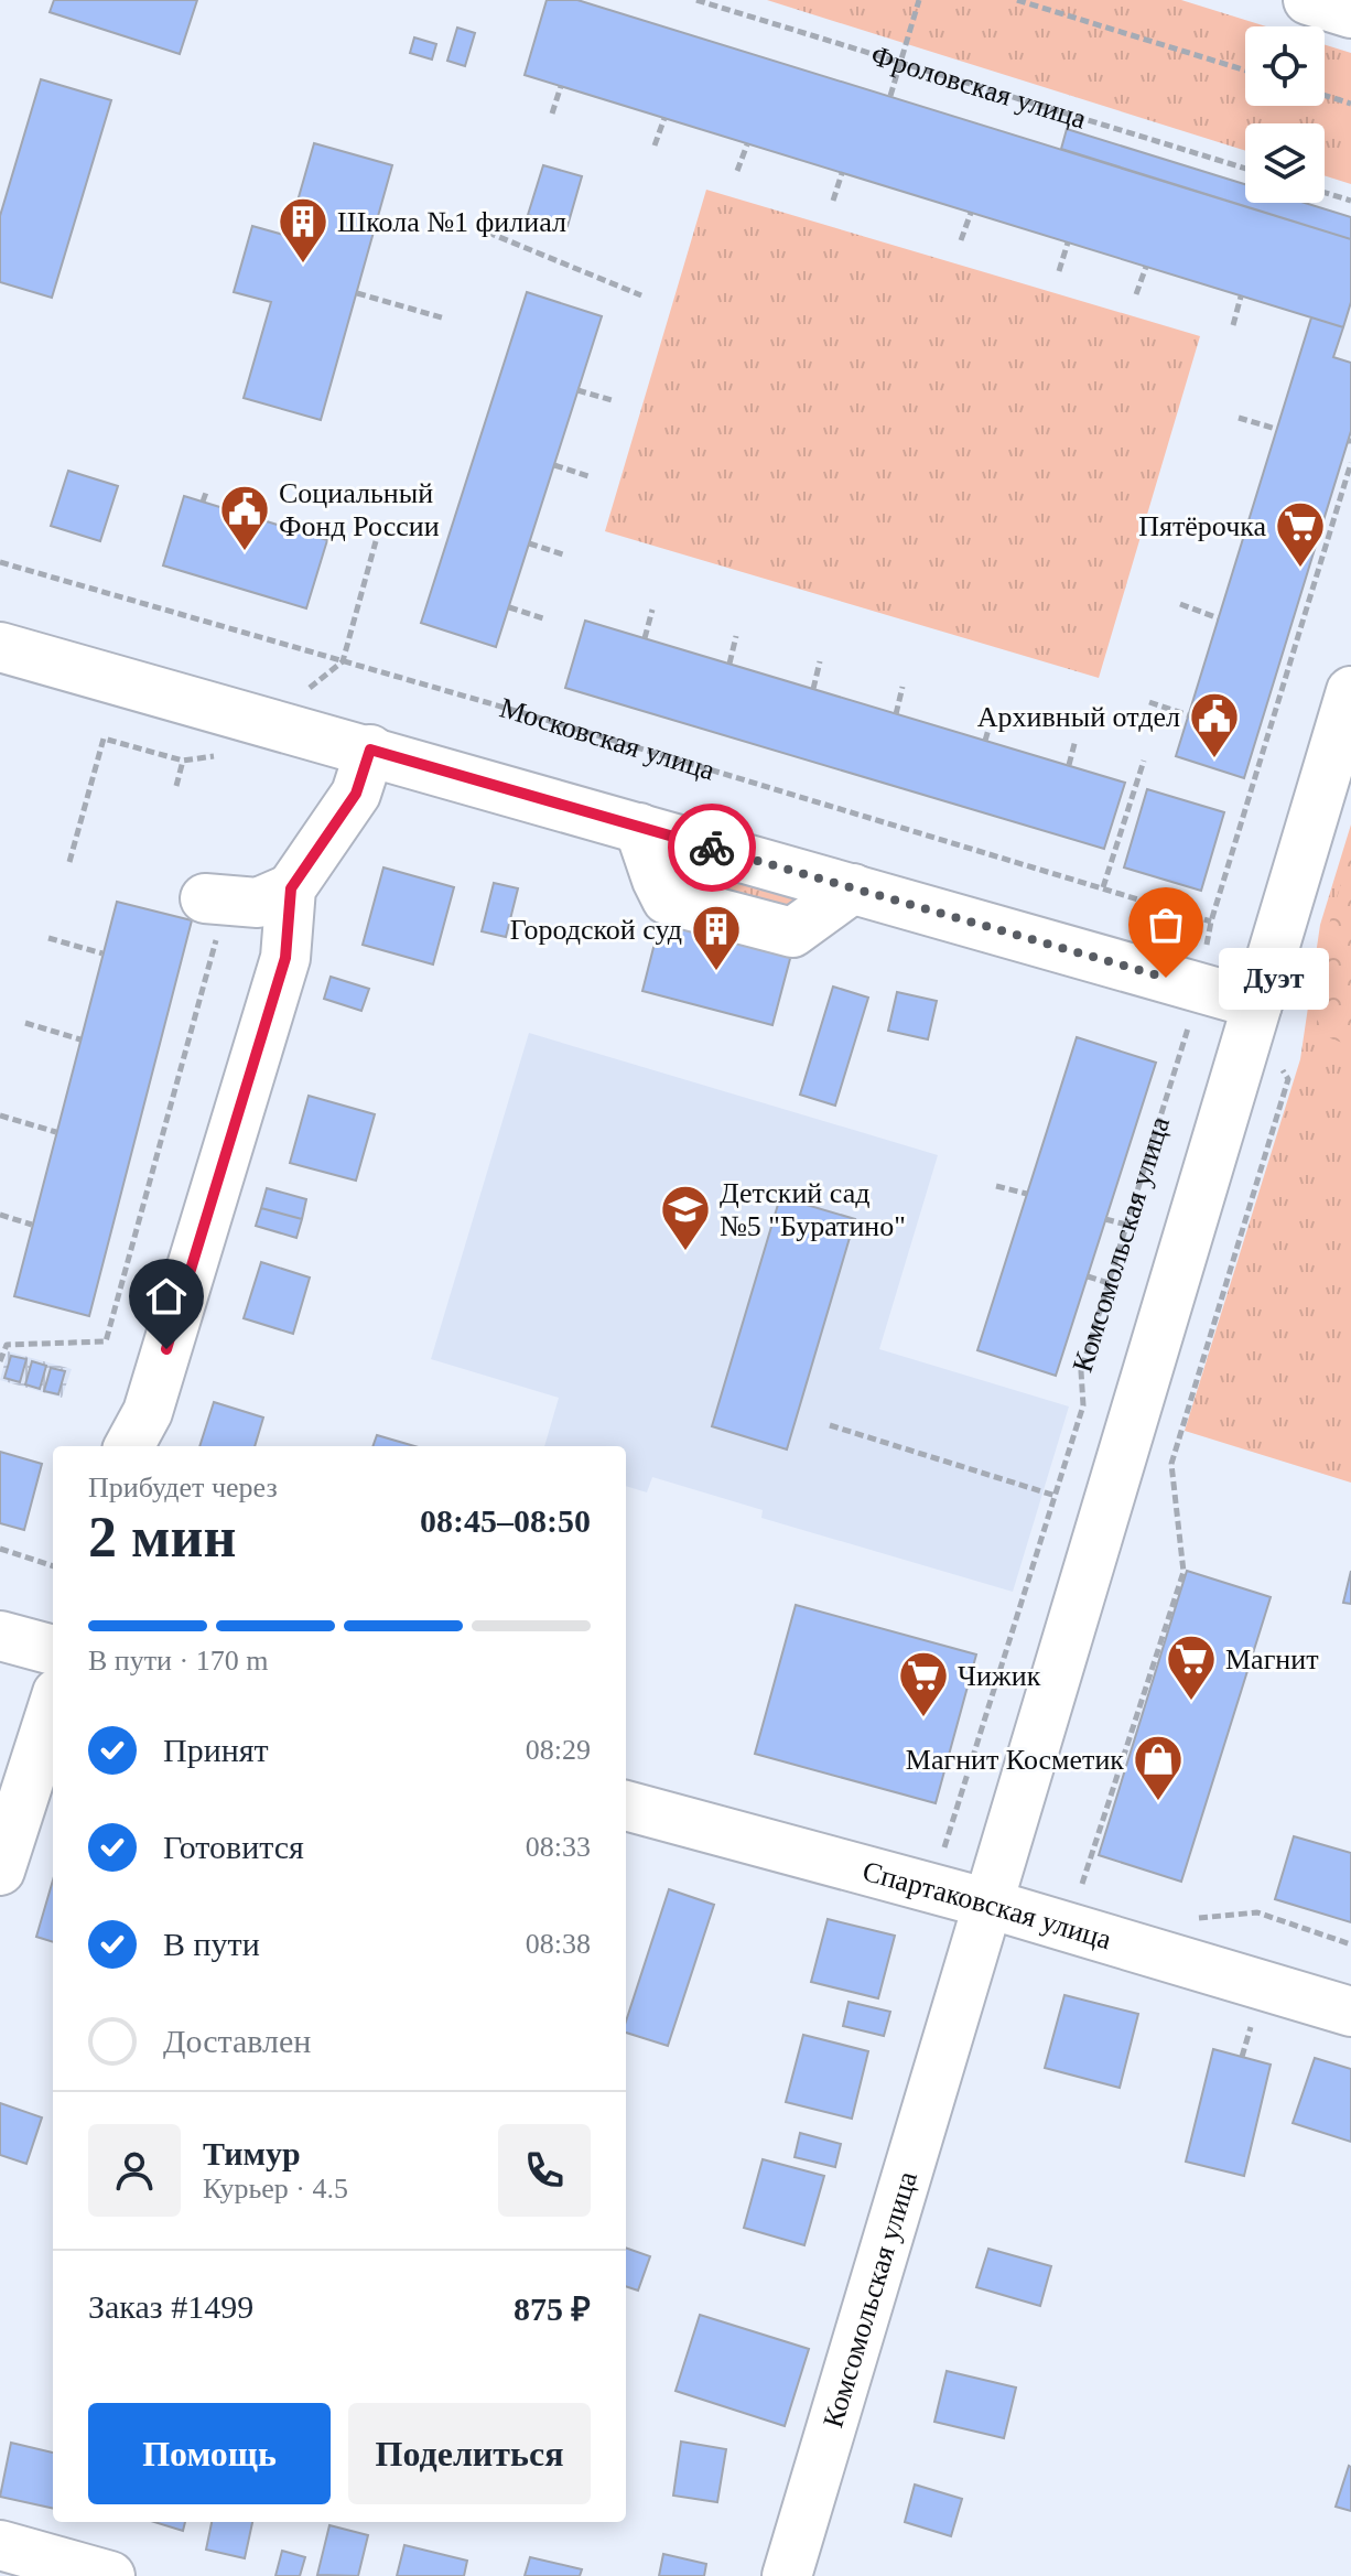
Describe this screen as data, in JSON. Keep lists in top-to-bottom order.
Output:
{
  "streets": {
    "street": ["Комсомольская улица", "Спартаковская улица"],
    "path": ["Фроловская улица", "Московская улица"]
  },
  "crossings": [
    ["Московская улица", "Комсомольская улица"],
    ["Комсомольская улица", "Спартаковская улица"]
  ],
  "places": {
    "building": ["Школа №1 филиал", "Городской суд"],
    "public building": ["Социальный Фонд России", "Архивный отдел"],
    "supermarket": ["Пятёрочка", "Магнит", "Чижик"],
    "other": ["Дуэт"],
    "school or university": ["Детский сад №5 \"Буратино\""],
    "shop": ["Магнит Косметик"]
  },
  "page": {
    "bubble": "Дуэт",
    "heading": ["2 мин", "Прибудет через", "08:45–08:50"],
    "panel": [
      "Тимур",
      "Курьер · 4.5",
      "Заказ #1499",
      "875 ₽"
    ],
    "bar": "В пути · 170 m",
    "list": [
      ["Принят", "08:29"],
      ["Готовится", "08:33"],
      ["В пути", "08:38"],
      "Доставлен"
    ],
    "buttons": ["Помощь", "Поделиться"]
  }
}
